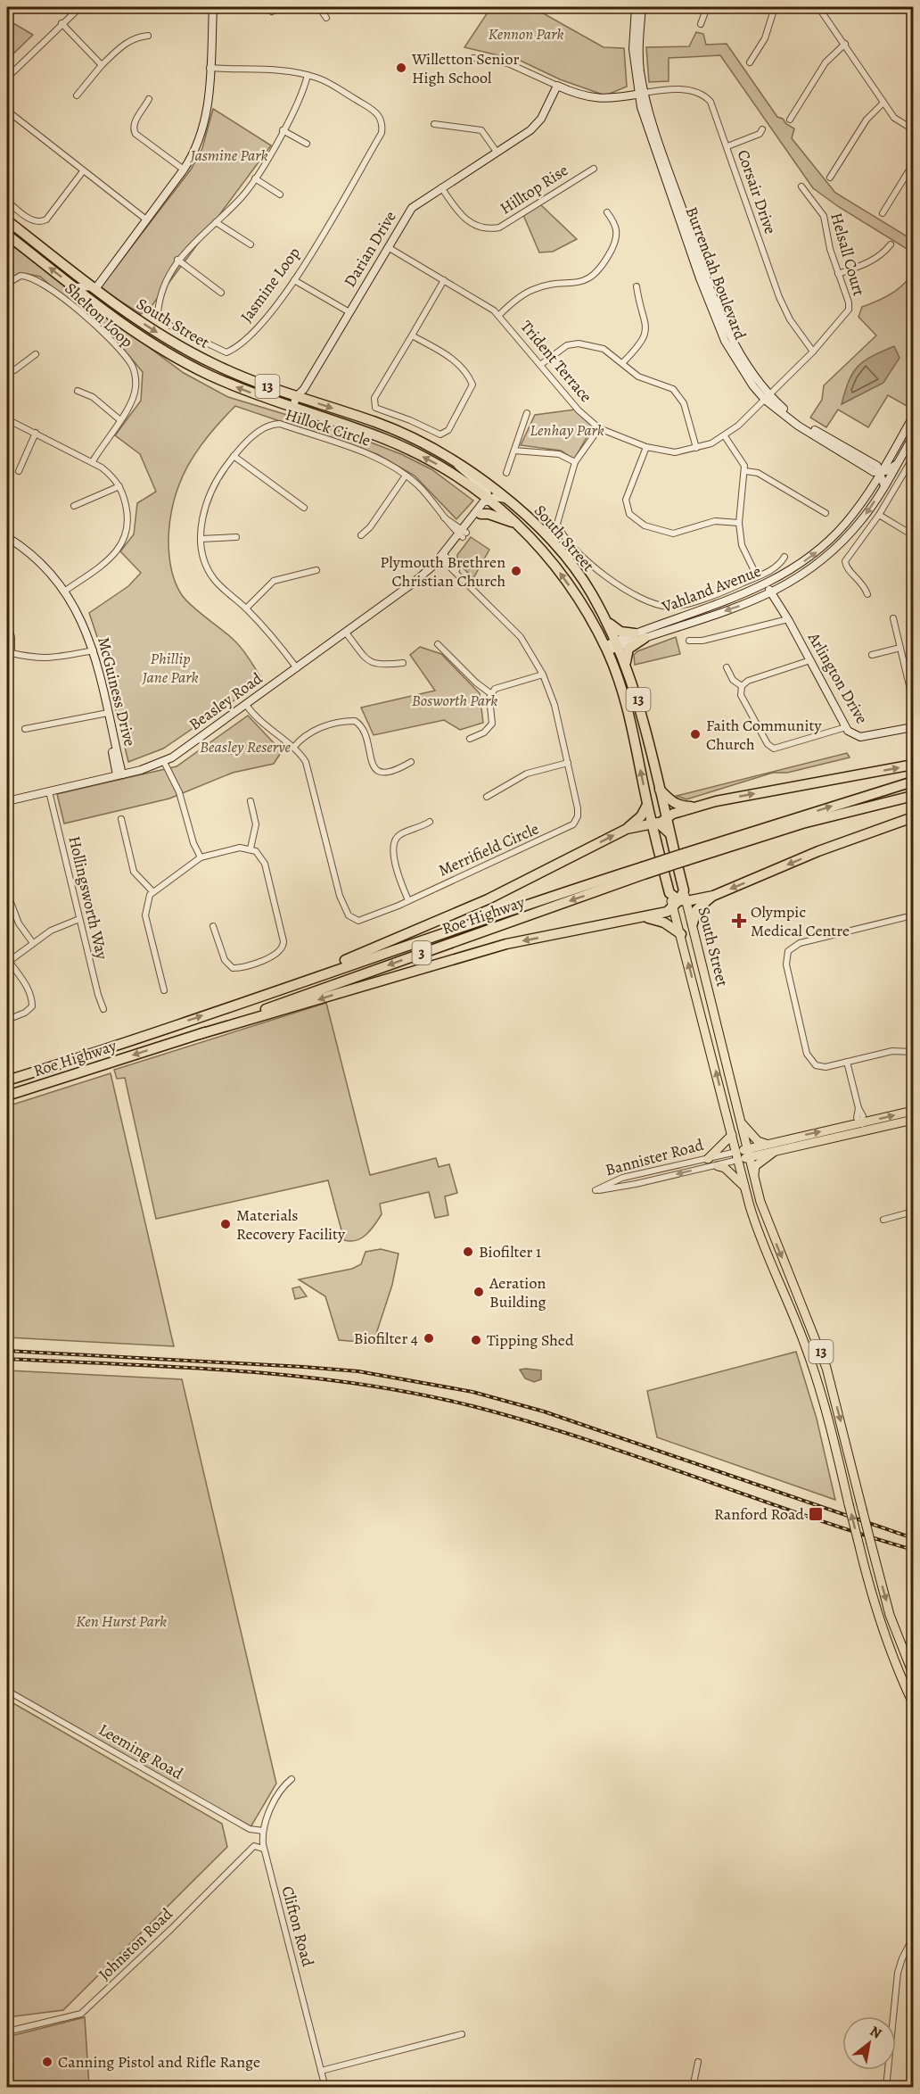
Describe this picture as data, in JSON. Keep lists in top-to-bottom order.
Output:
{
  "streets": {
    "highway": [
      "South Street",
      "13",
      "Roe Highway",
      "3"
    ],
    "main road": [
      "Darian Drive",
      "Burrendah Boulevard",
      "Vahland Avenue",
      "Arlington Drive",
      "McGuiness Drive",
      "Beasley Road",
      "Bannister Road"
    ],
    "street": [
      "Hilltop Rise",
      "Corsair Drive",
      "Helsall Court",
      "Jasmine Loop",
      "Shelton Loop",
      "Trident Terrace",
      "Hillock Circle",
      "Merrifield Circle",
      "Hollingsworth Way",
      "Leeming Road",
      "Clifton Road",
      "Johnston Road"
    ]
  },
  "crossings": [
    ["Hilltop Rise", "Darian Drive"],
    ["Corsair Drive", "Helsall Court"],
    ["Corsair Drive", "Burrendah Boulevard"],
    ["Darian Drive", "South Street"],
    ["Darian Drive", "Trident Terrace"],
    ["Helsall Court", "Burrendah Boulevard"],
    ["Helsall Court", "Trident Terrace"],
    ["Burrendah Boulevard", "Trident Terrace"],
    ["Burrendah Boulevard", "Vahland Avenue"],
    ["South Street", "13"],
    ["South Street", "Vahland Avenue"],
    ["South Street", "Beasley Road"],
    ["South Street", "Bannister Road"],
    ["13", "Bannister Road"],
    ["Hillock Circle", "Beasley Road"],
    ["Vahland Avenue", "Arlington Drive"],
    ["McGuiness Drive", "Beasley Road"],
    ["Beasley Road", "Merrifield Circle"],
    ["Beasley Road", "Hollingsworth Way"],
    ["Leeming Road", "Clifton Road"],
    ["Clifton Road", "Johnston Road"]
  ],
  "parks": [
    "Kennon Park",
    "Jasmine Park",
    "Lenhay Park",
    "Phillip Jane Park",
    "Bosworth Park",
    "Beasley Reserve",
    "Ken Hurst Park"
  ],
  "places": {
    "other": [
      "Willetton Senior High School",
      "Plymouth Brethren Christian Church",
      "Faith Community Church",
      "Materials Recovery Facility",
      "Biofilter 1",
      "Aeration Building",
      "Biofilter 4",
      "Tipping Shed",
      "Canning Pistol and Rifle Range"
    ],
    "health": ["Olympic Medical Centre"],
    "transit": ["Ranford Road"]
  },
  "north": "top right"
}
